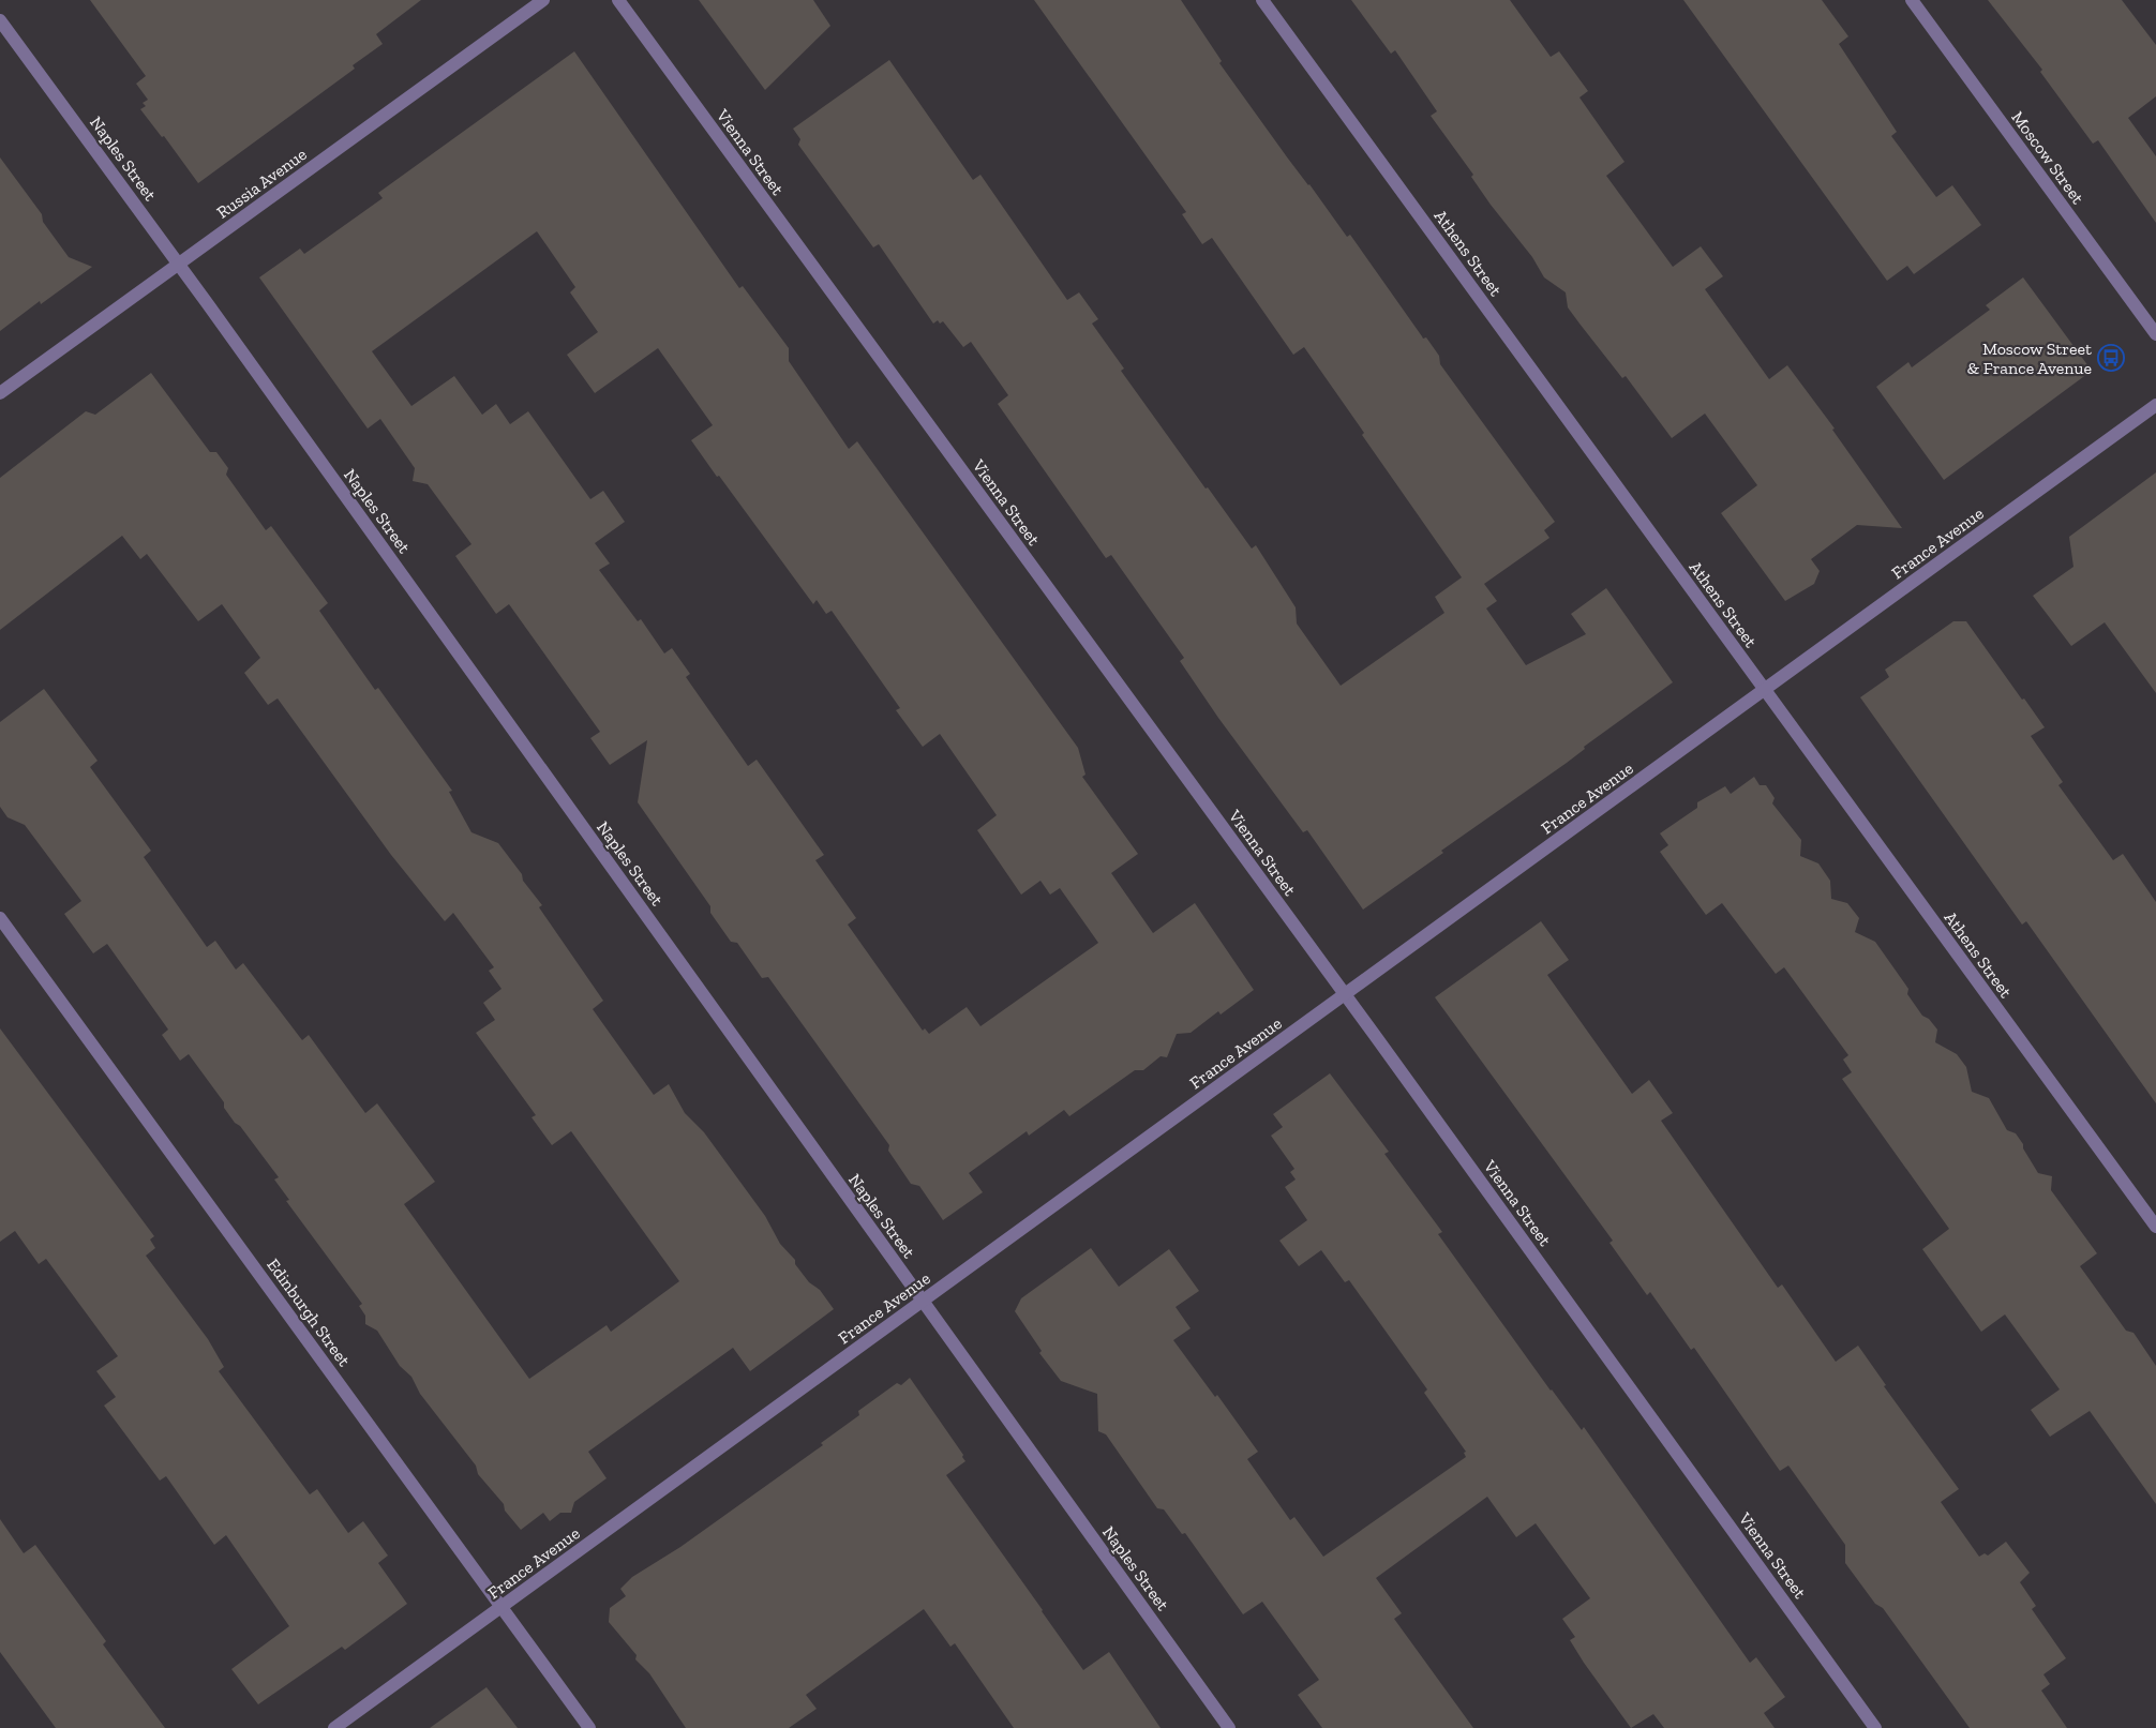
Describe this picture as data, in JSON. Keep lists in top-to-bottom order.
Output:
{
  "streets": {
    "street": [
      "Vienna Street",
      "Moscow Street",
      "Naples Street",
      "Russia Avenue",
      "Athens Street",
      "France Avenue",
      "Edinburgh Street"
    ]
  },
  "crossings": [
    ["Vienna Street", "France Avenue"],
    ["Naples Street", "Russia Avenue"],
    ["Naples Street", "France Avenue"],
    ["Athens Street", "France Avenue"],
    ["France Avenue", "Edinburgh Street"]
  ],
  "places": {
    "bus stop": ["Moscow Street & France Avenue"]
  }
}
